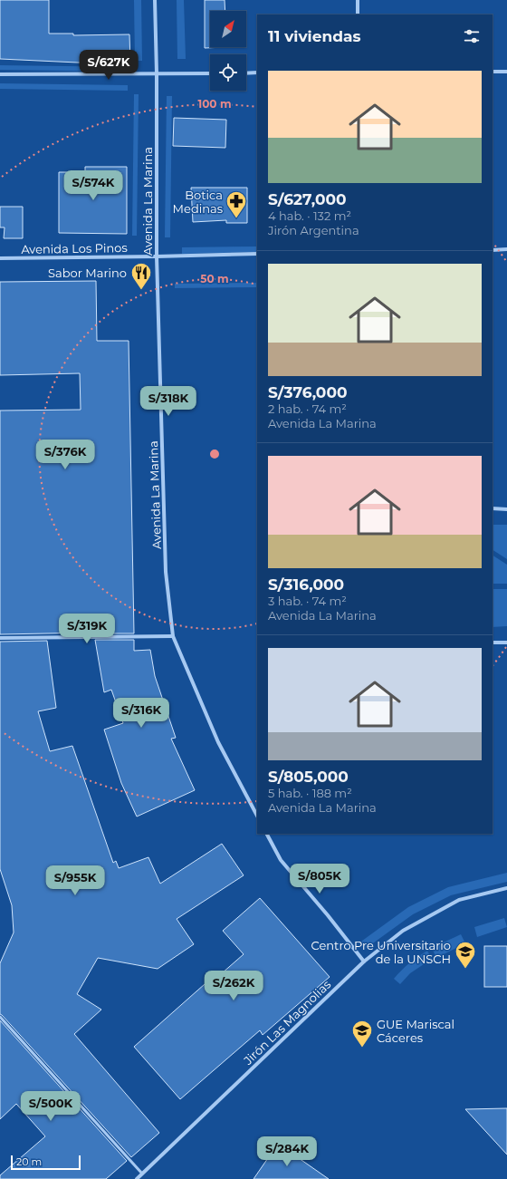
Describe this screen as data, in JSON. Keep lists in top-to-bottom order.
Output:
{
  "streets": {
    "street": ["Avenida La Marina", "Avenida Los Pinos", "Jirón Las Magnolias"]
  },
  "crossings": [
    ["Avenida La Marina", "Avenida Los Pinos"]
  ],
  "places": {
    "pharmacy": ["Botica Medinas"],
    "restaurant": ["Sabor Marino"],
    "school or university": ["Centro Pre Universitario de la UNSCH", "GUE Mariscal Cáceres"]
  },
  "scale_bar": "20 m",
  "north": "top right",
  "page": {
    "heading": "11 viviendas",
    "price": [
      "S/627K",
      "S/574K",
      "S/318K",
      "S/376K",
      "S/319K",
      "S/316K",
      "S/805K",
      "S/955K",
      "S/262K",
      "S/500K",
      "S/284K"
    ],
    "list": [
      {
        "name": "S/627,000",
        "note": "4 hab. · 132 m² · Jirón Argentina"
      },
      {
        "name": "S/376,000",
        "note": "2 hab. · 74 m² · Avenida La Marina"
      },
      {
        "name": "S/316,000",
        "note": "3 hab. · 74 m² · Avenida La Marina"
      },
      {
        "name": "S/805,000",
        "note": "5 hab. · 188 m² · Avenida La Marina"
      }
    ],
    "scale": "20 m"
  },
  "rings": ["100 m", "50 m"]
}
